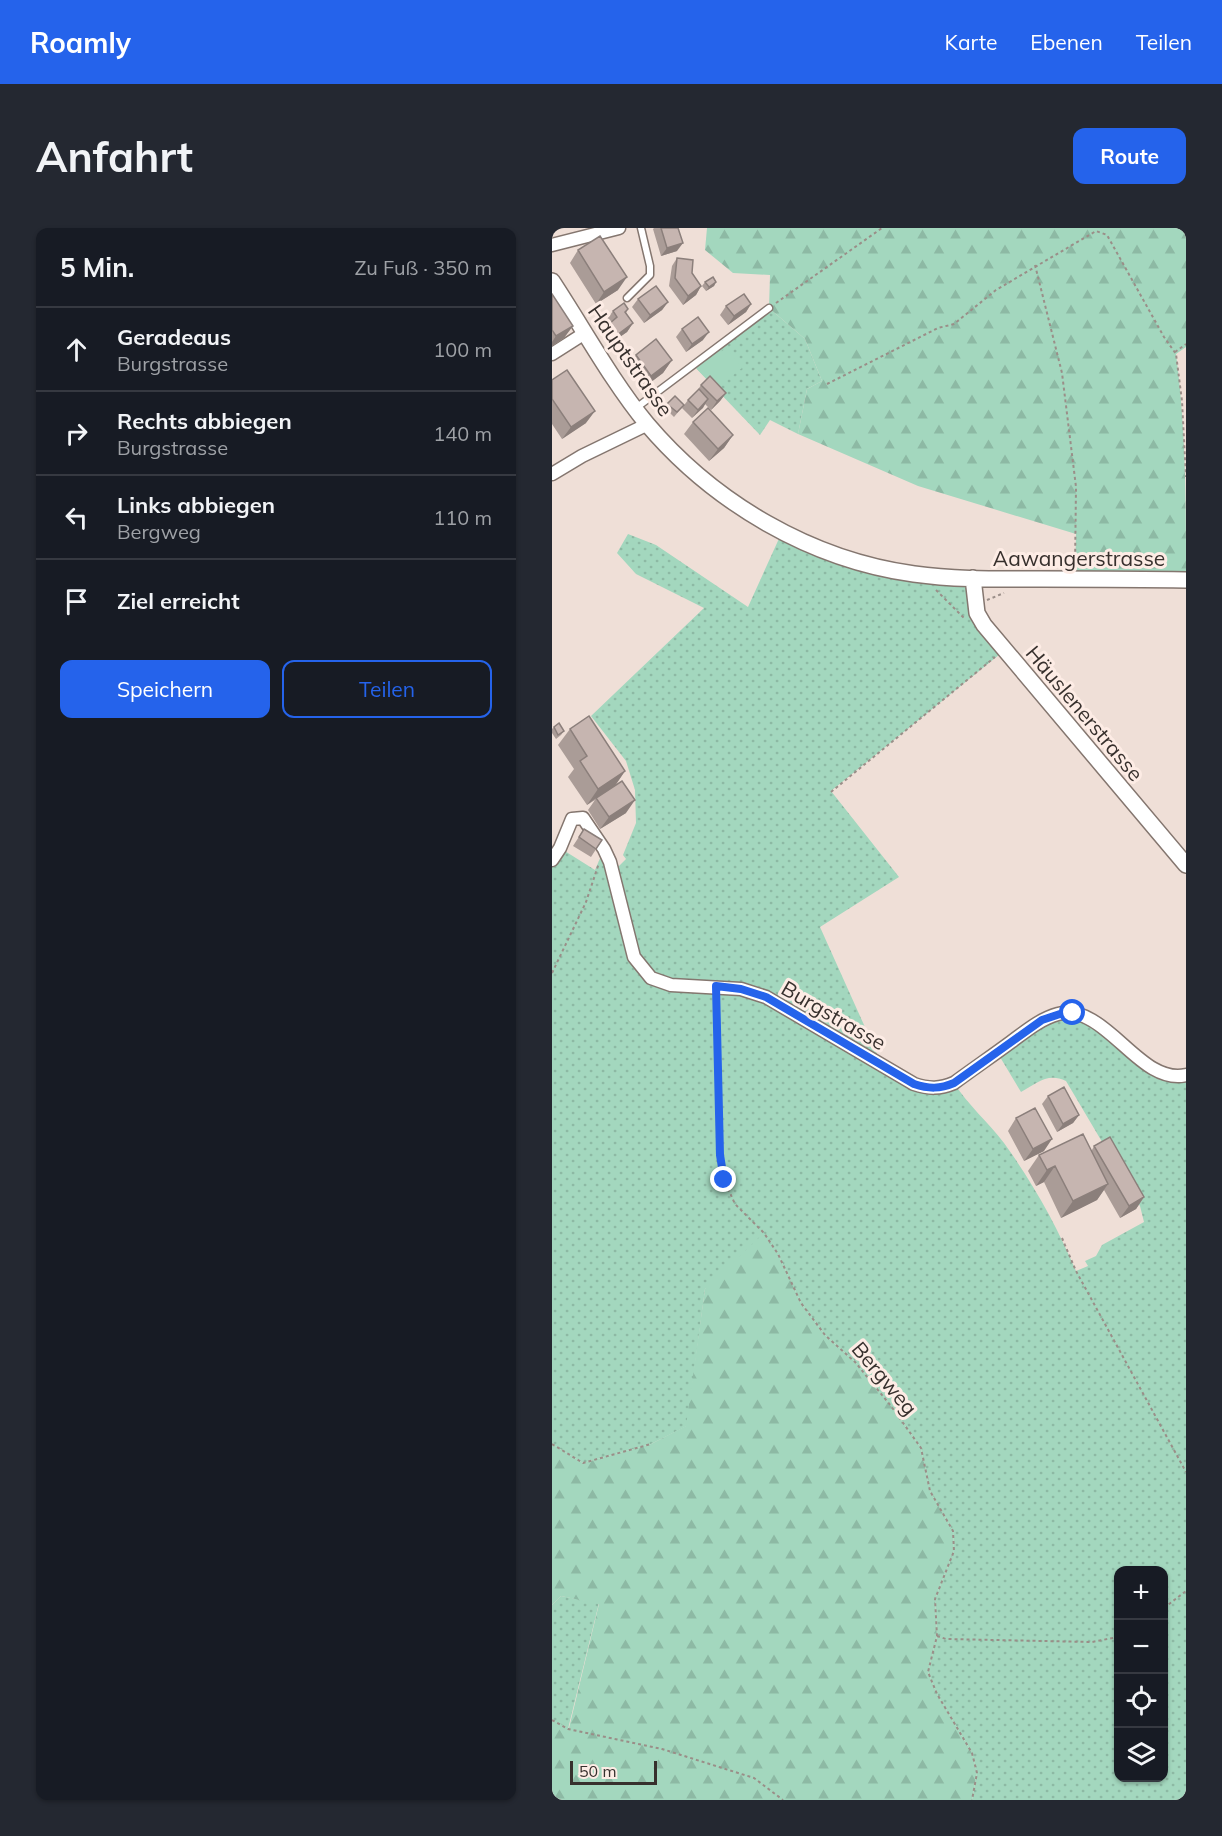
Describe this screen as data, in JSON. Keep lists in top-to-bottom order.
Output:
{
  "streets": {
    "street": [
      "Hauptstrasse",
      "Aawangerstrasse",
      "Häuslenerstrasse",
      "Burgstrasse"
    ],
    "path": ["Bergweg"]
  },
  "crossings": [
    ["Hauptstrasse", "Aawangerstrasse"],
    ["Hauptstrasse", "Häuslenerstrasse"],
    ["Aawangerstrasse", "Häuslenerstrasse"],
    ["Burgstrasse", "Bergweg"]
  ],
  "scale_bar": "50 m",
  "page": {
    "header": "Roamly",
    "nav": ["Karte", "Ebenen", "Teilen"],
    "buttons": [
      "Route",
      ["Speichern", "Teilen"]
    ],
    "title": "Anfahrt",
    "heading": ["5 Min.", "Zu Fuß · 350 m"],
    "list": [
      ["Geradeaus", "Burgstrasse", "100 m"],
      ["Rechts abbiegen", "Burgstrasse", "140 m"],
      ["Links abbiegen", "Bergweg", "110 m"],
      "Ziel erreicht"
    ],
    "map_buttons": ["+", "−"],
    "scale": "50 m"
  }
}
